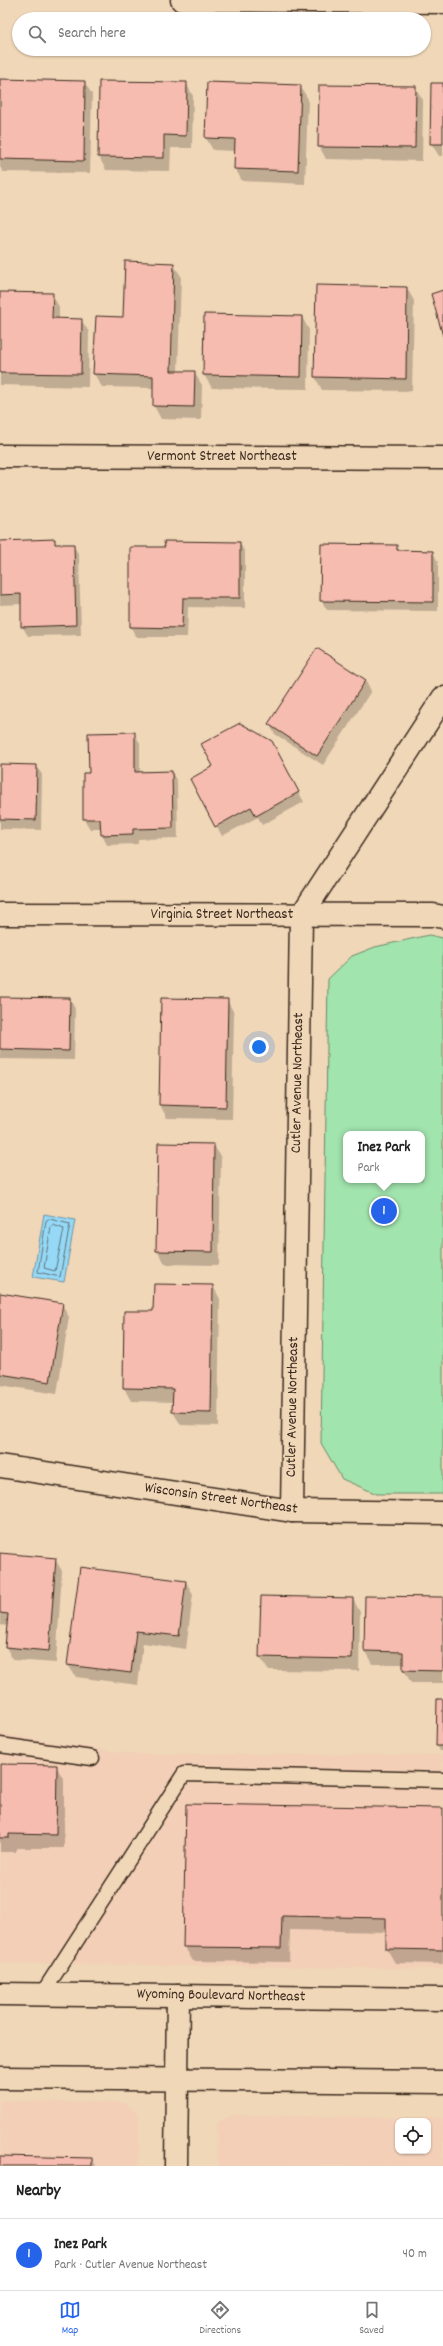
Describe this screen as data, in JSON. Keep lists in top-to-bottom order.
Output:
{
  "streets": {
    "street": [
      "Vermont Street Northeast",
      "Virginia Street Northeast",
      "Cutler Avenue Northeast",
      "Wisconsin Street Northeast",
      "Wyoming Boulevard Northeast"
    ]
  },
  "crossings": [
    ["Virginia Street Northeast", "Cutler Avenue Northeast"],
    ["Cutler Avenue Northeast", "Wisconsin Street Northeast"]
  ],
  "page": {
    "search": "Search here",
    "popup": ["Inez Park", "Park"],
    "pins": "1",
    "heading": "Nearby",
    "list": [
      {
        "mark": "1",
        "name": "Inez Park",
        "note": "Park · Cutler Avenue Northeast",
        "value": "40 m"
      }
    ],
    "nav": ["Map", "Directions", "Saved"]
  }
}
